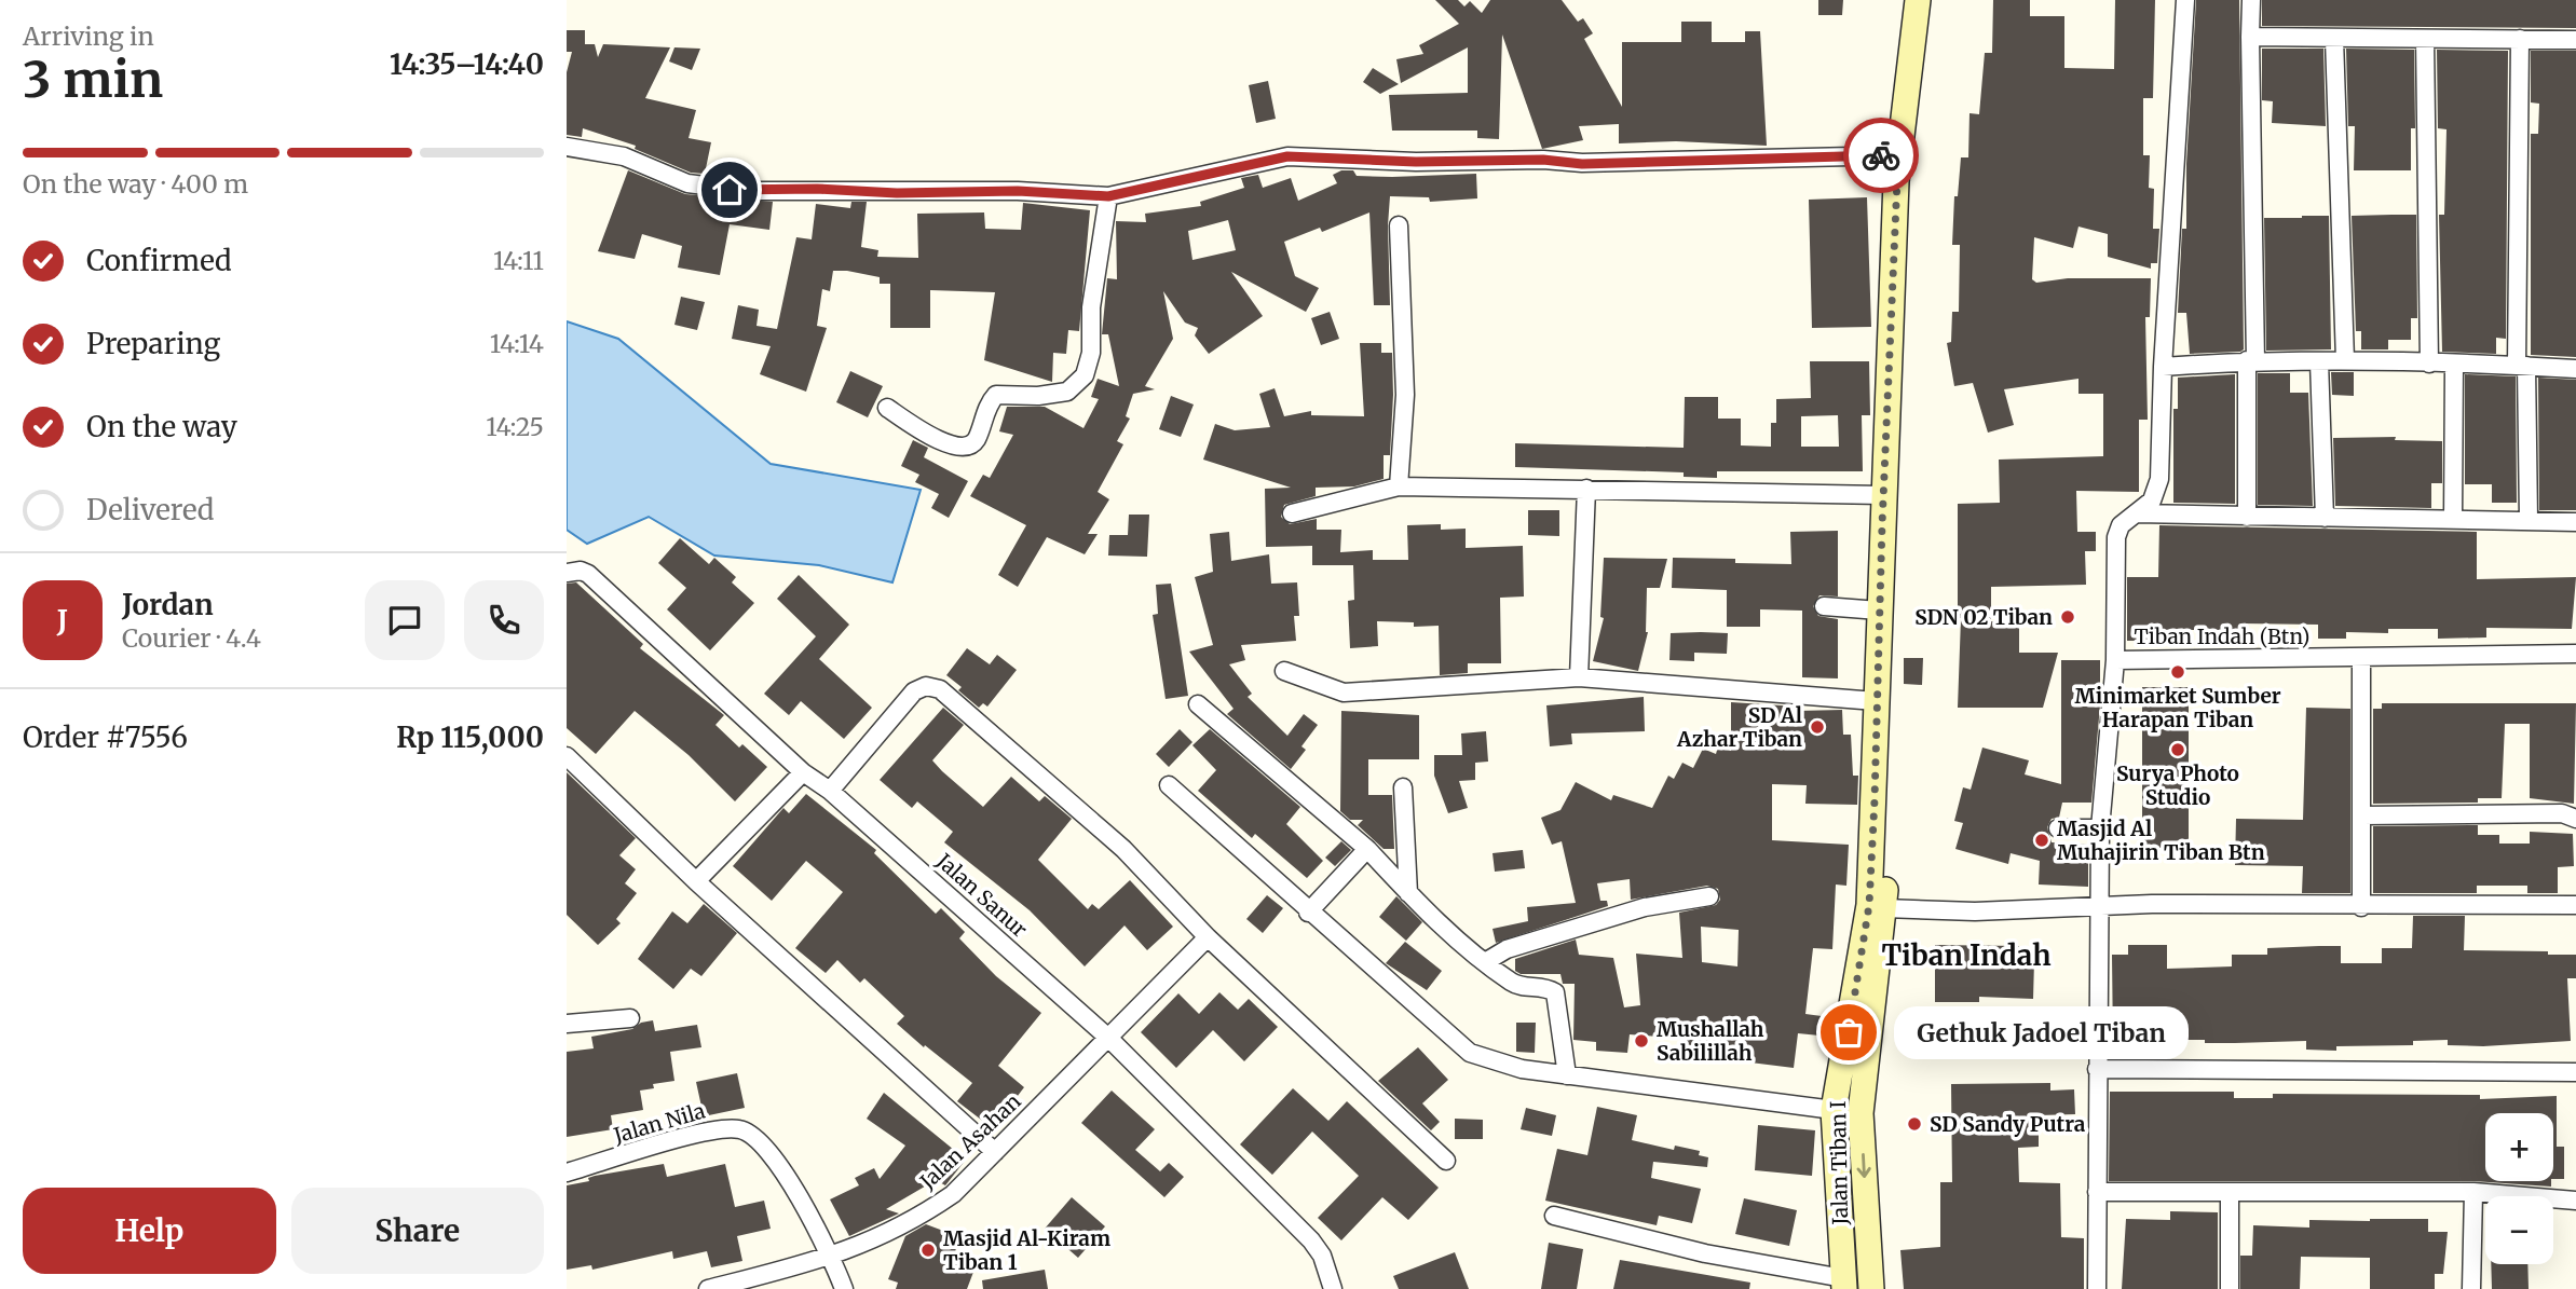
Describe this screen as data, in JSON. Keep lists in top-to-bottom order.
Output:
{
  "streets": {
    "street": [
      "Tiban Indah (Btn)",
      "Jalan Sanur",
      "Jalan Nila",
      "Jalan Asahan",
      "Jalan Tiban I"
    ]
  },
  "crossings": [
    ["Jalan Sanur", "Jalan Asahan"],
    ["Jalan Nila", "Jalan Asahan"]
  ],
  "districts": ["Tiban Indah"],
  "places": [
    "SDN 02 Tiban",
    "Minimarket Sumber Harapan Tiban",
    "SD Al Azhar Tiban",
    "Surya Photo Studio",
    "Masjid Al Muhajirin Tiban Btn",
    "Gethuk Jadoel Tiban",
    "Mushallah Sabilillah",
    "SD Sandy Putra",
    "Masjid Al-Kiram Tiban 1"
  ],
  "page": {
    "heading": ["3 min", "Arriving in", "14:35–14:40"],
    "panel": [
      "Jordan",
      "Courier · 4.4",
      "Order #7556",
      "Rp 115,000"
    ],
    "bar": "On the way · 400 m",
    "list": [
      ["Confirmed", "14:11"],
      ["Preparing", "14:14"],
      ["On the way", "14:25"],
      "Delivered"
    ],
    "round": "J",
    "bubble": "Gethuk Jadoel Tiban",
    "map_buttons": ["+", "−"],
    "buttons": ["Help", "Share"]
  }
}
